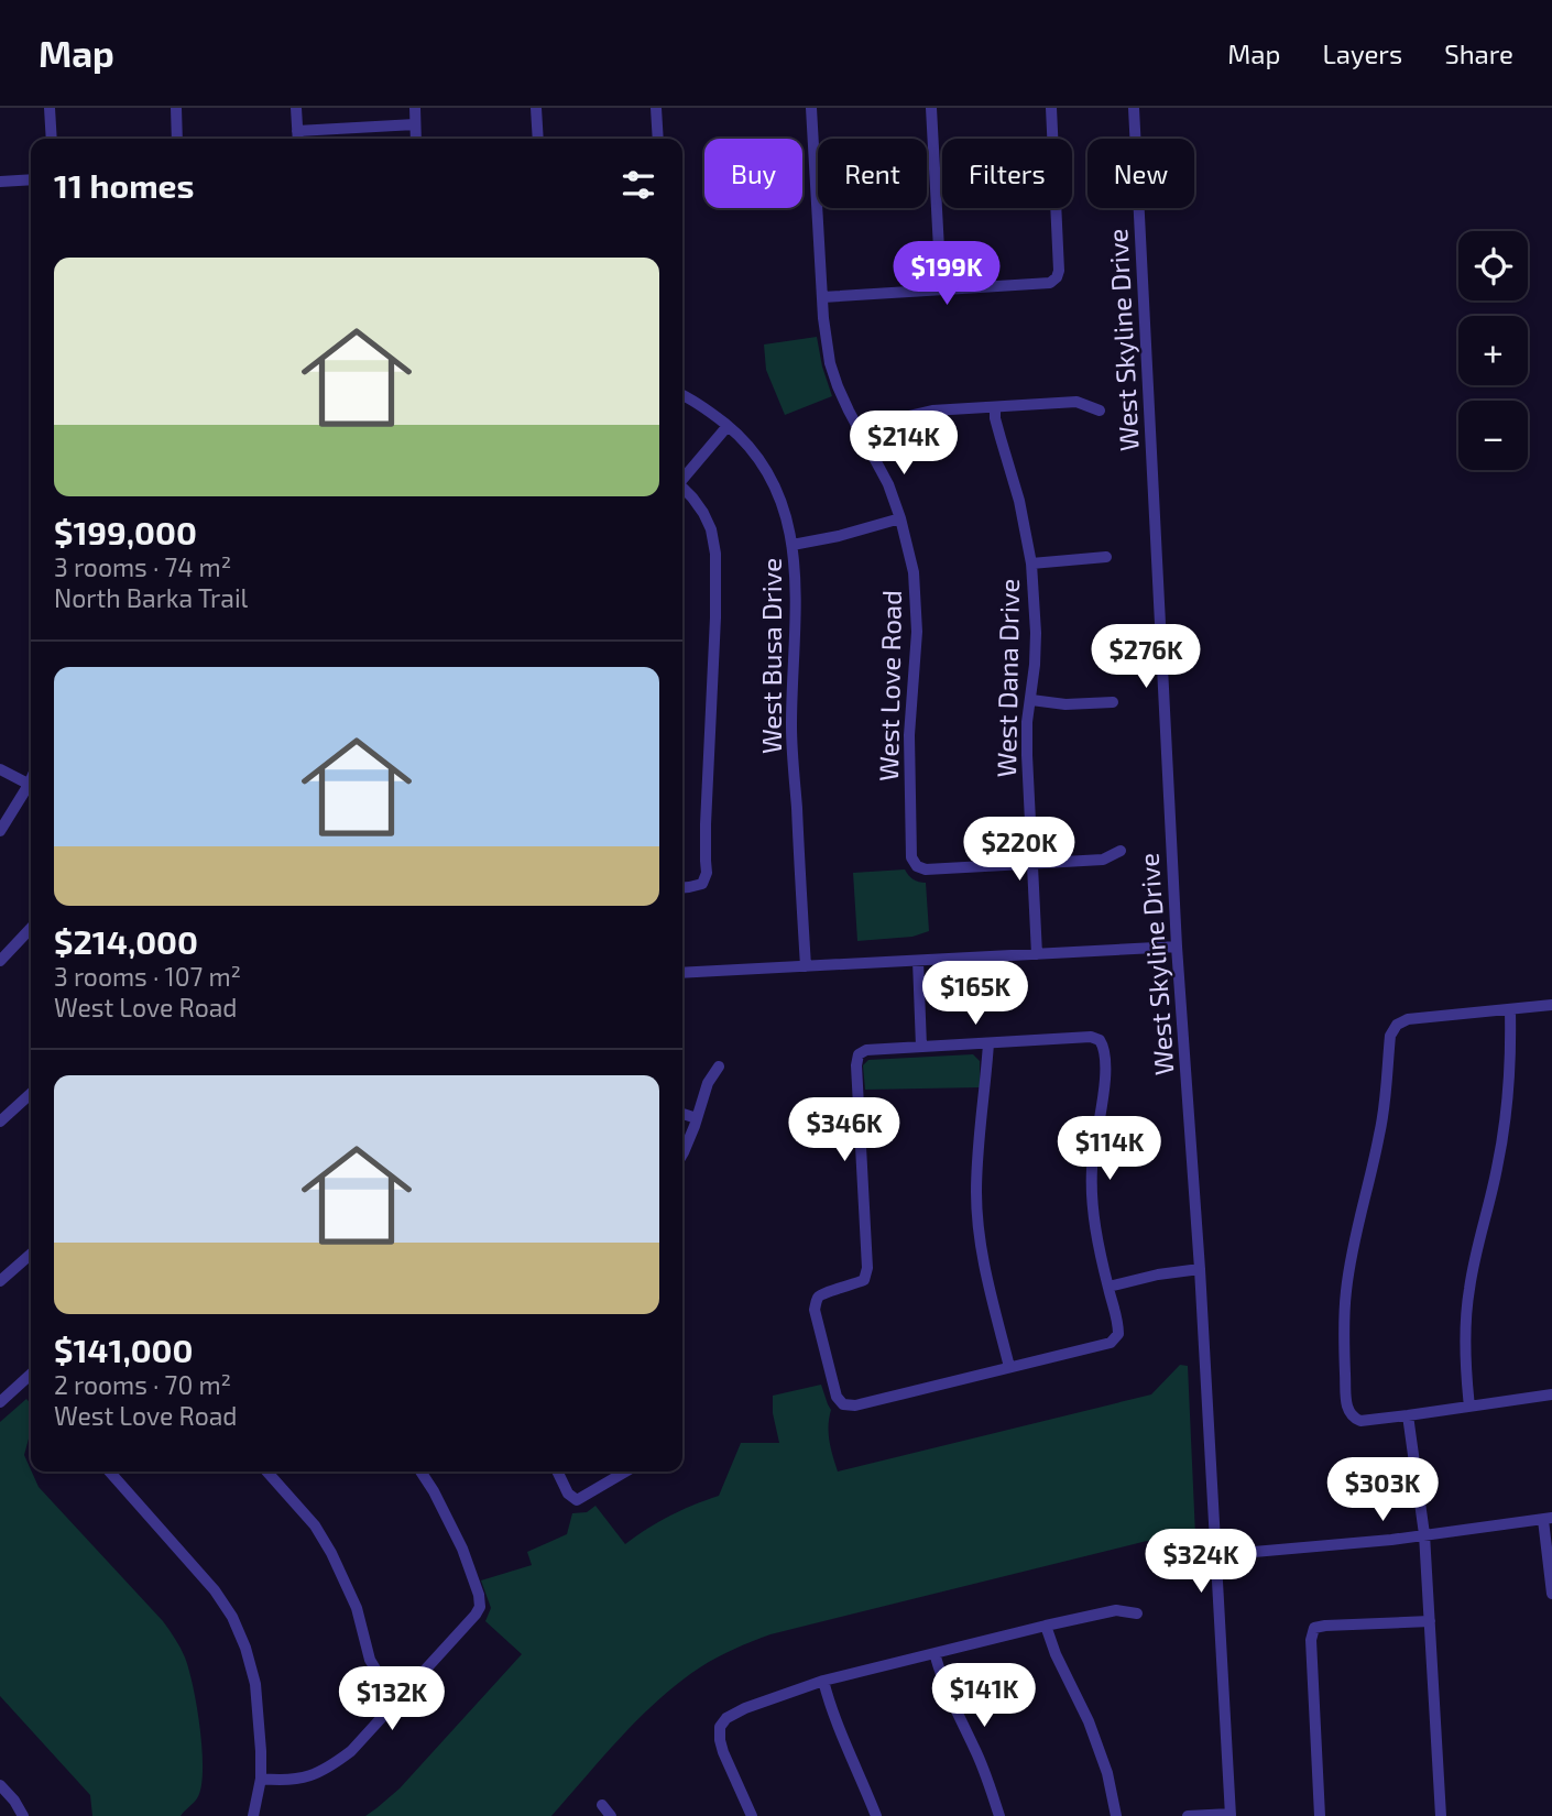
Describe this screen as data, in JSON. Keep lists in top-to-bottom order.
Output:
{
  "streets": {
    "street": [
      "West Skyline Drive",
      "West Busa Drive",
      "West Dana Drive",
      "West Love Road"
    ]
  },
  "crossings": [
    ["West Dana Drive", "West Love Road"]
  ],
  "page": {
    "header": "Map",
    "nav": ["Map", "Layers", "Share"],
    "chip": [
      "Buy",
      "Rent",
      "Filters",
      "New"
    ],
    "heading": "11 homes",
    "map_buttons": ["+", "−"],
    "list": [
      {
        "name": "$199,000",
        "note": "3 rooms · 74 m² · North Barka Trail"
      },
      {
        "name": "$214,000",
        "note": "3 rooms · 107 m² · West Love Road"
      },
      {
        "name": "$141,000",
        "note": "2 rooms · 70 m² · West Love Road"
      }
    ],
    "price": [
      "$199K",
      "$214K",
      "$276K",
      "$220K",
      "$165K",
      "$346K",
      "$114K",
      "$303K",
      "$324K",
      "$141K",
      "$132K"
    ]
  }
}
